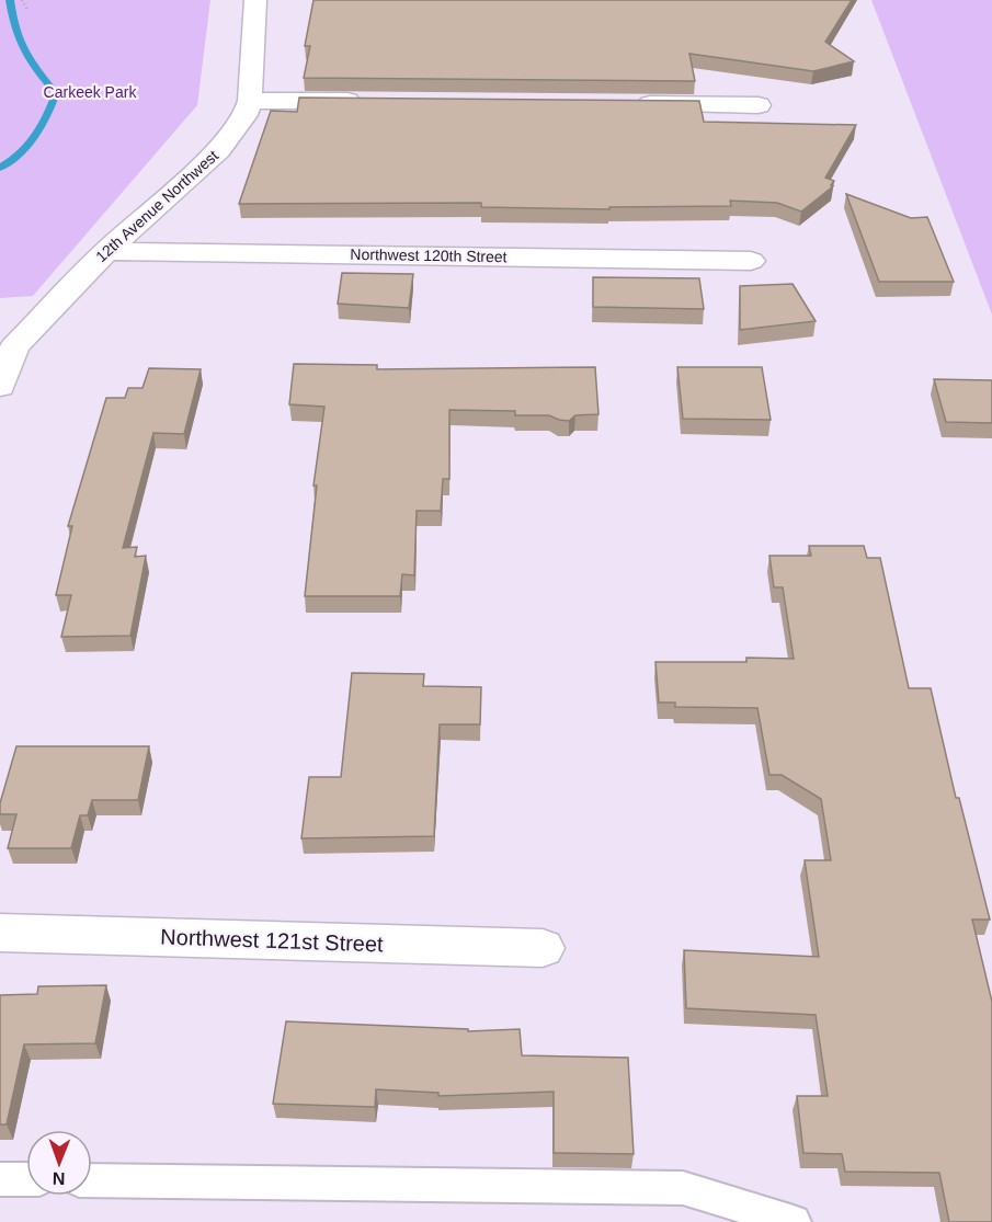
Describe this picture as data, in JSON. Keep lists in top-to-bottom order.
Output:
{
  "streets": {
    "street": ["12th Avenue Northwest", "Northwest 120th Street", "Northwest 121st Street"]
  },
  "crossings": [
    ["12th Avenue Northwest", "Northwest 120th Street"]
  ],
  "parks": ["Carkeek Park"],
  "north": "bottom"
}
